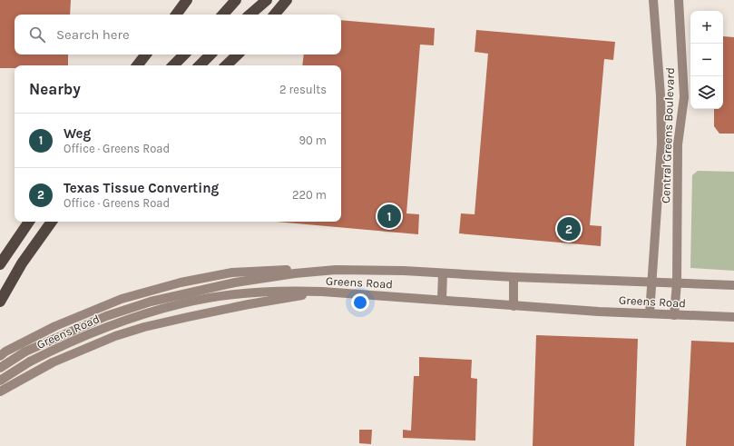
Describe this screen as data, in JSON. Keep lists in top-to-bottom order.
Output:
{
  "streets": {
    "main road": ["Central Greens Boulevard", "Greens Road"]
  },
  "crossings": [
    ["Central Greens Boulevard", "Greens Road"]
  ],
  "page": {
    "map_buttons": ["+", "−"],
    "search": "Search here",
    "heading": ["Nearby", "2 results"],
    "list": [
      {
        "mark": "1",
        "name": "Weg",
        "note": "Office · Greens Road",
        "value": "90 m"
      },
      {
        "mark": "2",
        "name": "Texas Tissue Converting",
        "note": "Office · Greens Road",
        "value": "220 m"
      }
    ],
    "pins": ["1", "2"]
  }
}
